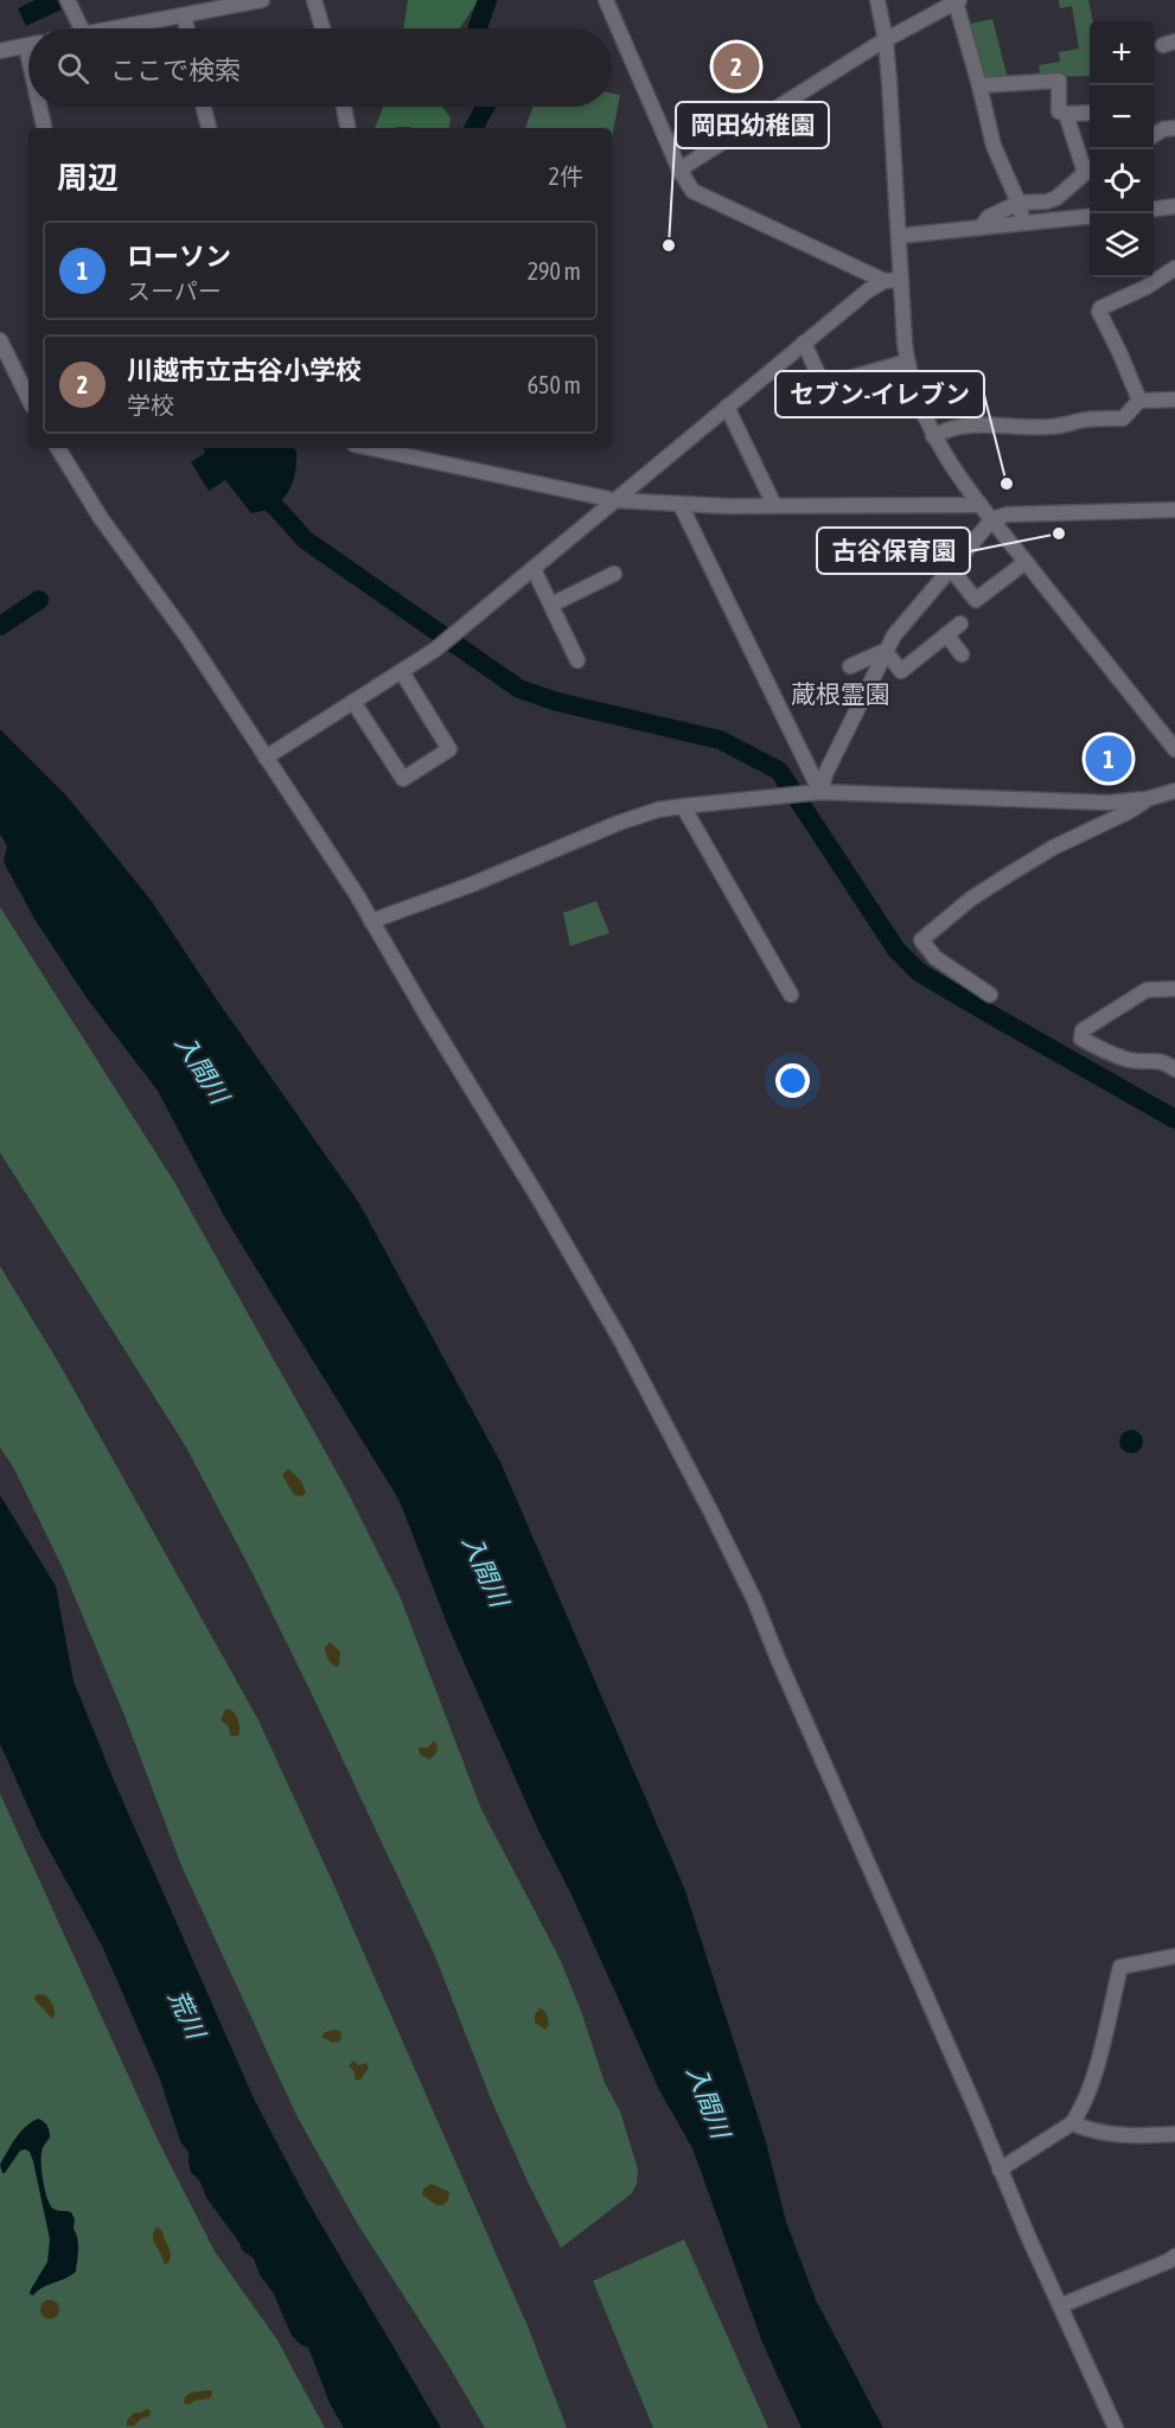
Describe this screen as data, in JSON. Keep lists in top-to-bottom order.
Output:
{
  "districts": ["蔵根霊園"],
  "water": ["入間川", "荒川"],
  "places": ["岡田幼稚園", "セブン-イレブン", "古谷保育園"],
  "page": {
    "map_buttons": ["+", "−"],
    "search": "ここで検索",
    "pins": ["2", "1"],
    "heading": ["周辺", "2件"],
    "list": [
      {
        "mark": "1",
        "name": "ローソン",
        "note": "スーパー",
        "value": "290 m"
      },
      {
        "mark": "2",
        "name": "川越市立古谷小学校",
        "note": "学校",
        "value": "650 m"
      }
    ]
  }
}
